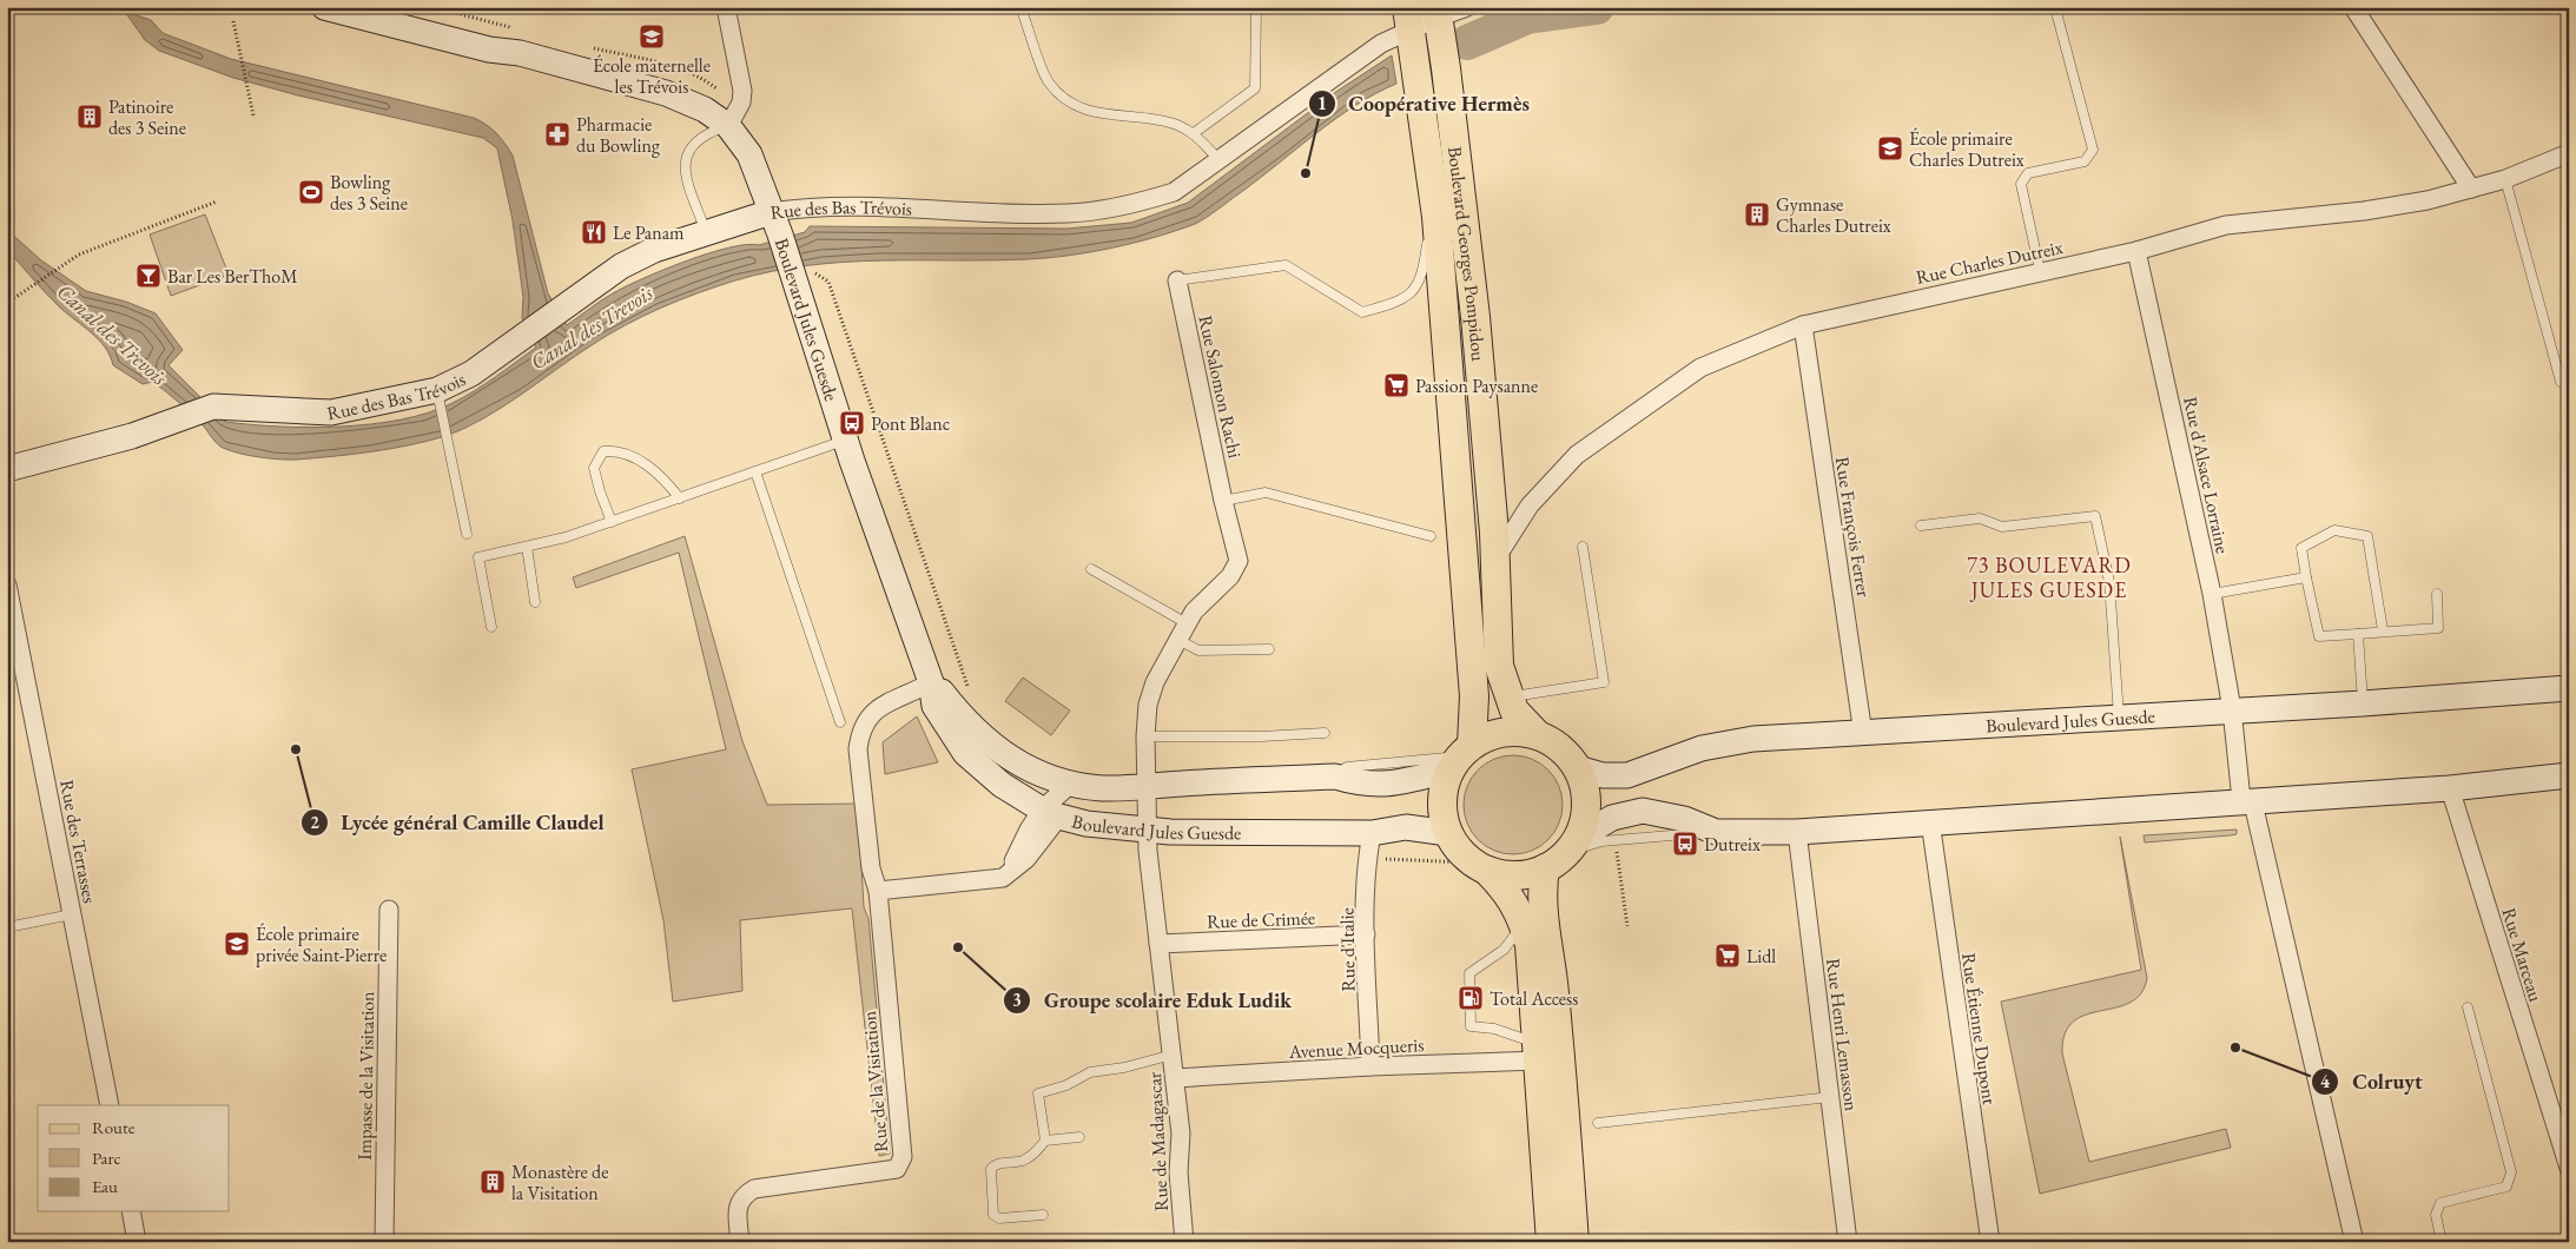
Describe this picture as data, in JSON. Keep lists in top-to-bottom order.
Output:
{
  "streets": {
    "main road": ["Boulevard Georges Pompidou"],
    "street": [
      "Rue des Bas Trévois",
      "Rue Charles Dutreix",
      "Boulevard Jules Guesde",
      "Rue Salomon Rachi",
      "Rue d'Alsace Lorraine",
      "Rue François Ferrer",
      "Rue des Terrasses",
      "Rue de Crimée",
      "Rue d'Italie",
      "Rue Marceau",
      "Rue Étienne Dupont",
      "Rue Henri Lemasson",
      "Avenue Mocqueris",
      "Impasse de la Visitation",
      "Rue de la Visitation",
      "Rue de Madagascar"
    ]
  },
  "crossings": [
    ["Rue des Bas Trévois", "Boulevard Georges Pompidou"],
    ["Rue des Bas Trévois", "Boulevard Jules Guesde"],
    ["Boulevard Georges Pompidou", "Rue Charles Dutreix"],
    ["Boulevard Georges Pompidou", "Boulevard Jules Guesde"],
    ["Boulevard Georges Pompidou", "Avenue Mocqueris"],
    ["Rue Charles Dutreix", "Rue d'Alsace Lorraine"],
    ["Rue Charles Dutreix", "Rue François Ferrer"],
    ["Boulevard Jules Guesde", "Rue Salomon Rachi"],
    ["Boulevard Jules Guesde", "Rue d'Alsace Lorraine"],
    ["Boulevard Jules Guesde", "Rue François Ferrer"],
    ["Boulevard Jules Guesde", "Rue d'Italie"],
    ["Boulevard Jules Guesde", "Rue de la Visitation"],
    ["Boulevard Jules Guesde", "Rue de Madagascar"],
    ["Rue Salomon Rachi", "Rue de Madagascar"],
    ["Rue de Crimée", "Rue d'Italie"],
    ["Rue de Crimée", "Rue de Madagascar"],
    ["Rue d'Italie", "Avenue Mocqueris"],
    ["Avenue Mocqueris", "Rue de Madagascar"]
  ],
  "districts": ["73 BOULEVARD JULES GUESDE"],
  "water": ["Canal des Trevois"],
  "places": {
    "school or university": ["École maternelle les Trévois", "École primaire Charles Dutreix", "École primaire privée Saint-Pierre"],
    "building": ["Patinoire des 3 Seine", "Gymnase Charles Dutreix", "Monastère de la Visitation"],
    "pharmacy": ["Pharmacie du Bowling"],
    "other": [
      "Coopérative Hermès",
      "Lycée général Camille Claudel",
      "Groupe scolaire Eduk Ludik",
      "Colruyt"
    ],
    "sports": ["Bowling des 3 Seine"],
    "restaurant": ["Le Panam"],
    "bar": ["Bar Les BerThoM"],
    "supermarket": ["Passion Paysanne", "Lidl"],
    "bus stop": ["Pont Blanc", "Dutreix"],
    "fuel station": ["Total Access"]
  },
  "legend": ["Route", "Parc", "Eau"]
}
